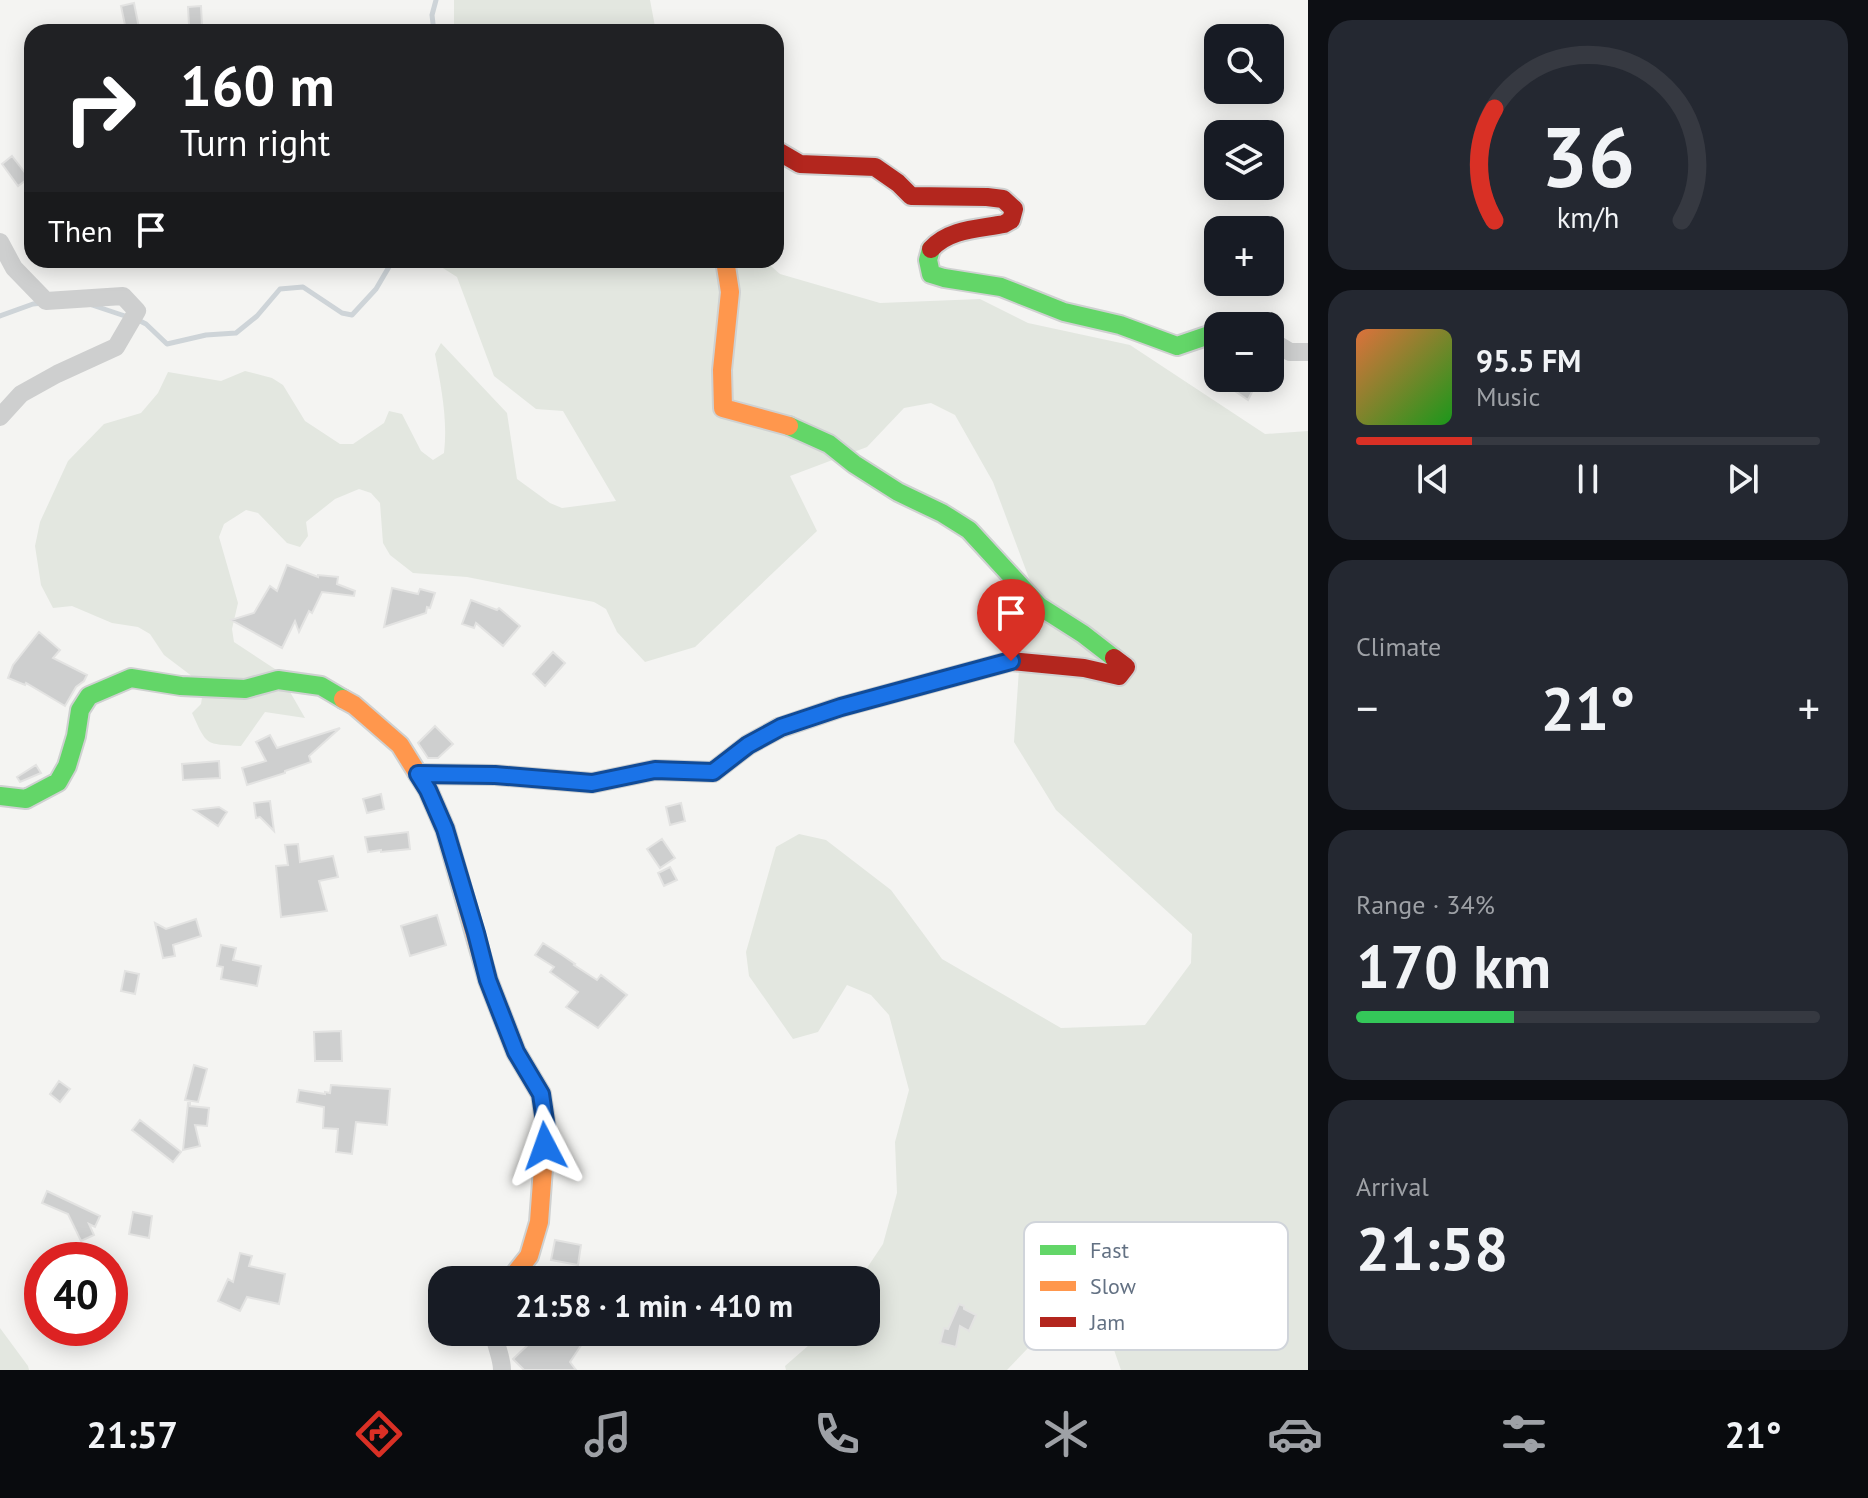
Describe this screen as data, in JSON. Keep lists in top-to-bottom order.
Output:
{
  "legend": ["Fast", "Slow", "Jam"],
  "page": {
    "map_buttons": ["+", "−"],
    "turn": ["160 m", "Turn right"],
    "then": "Then",
    "song": ["95.5 FM", "Music"],
    "tile": [
      "Climate",
      ["Range · 34%", "170 km"],
      ["Arrival", "21:58"]
    ],
    "heat": ["−", "21°", "+"],
    "limit": "40",
    "trip": "21:58 · 1 min · 410 m",
    "tabs": ["21:57", "21°"],
    "gauge": ["36", "km/h"]
  }
}
